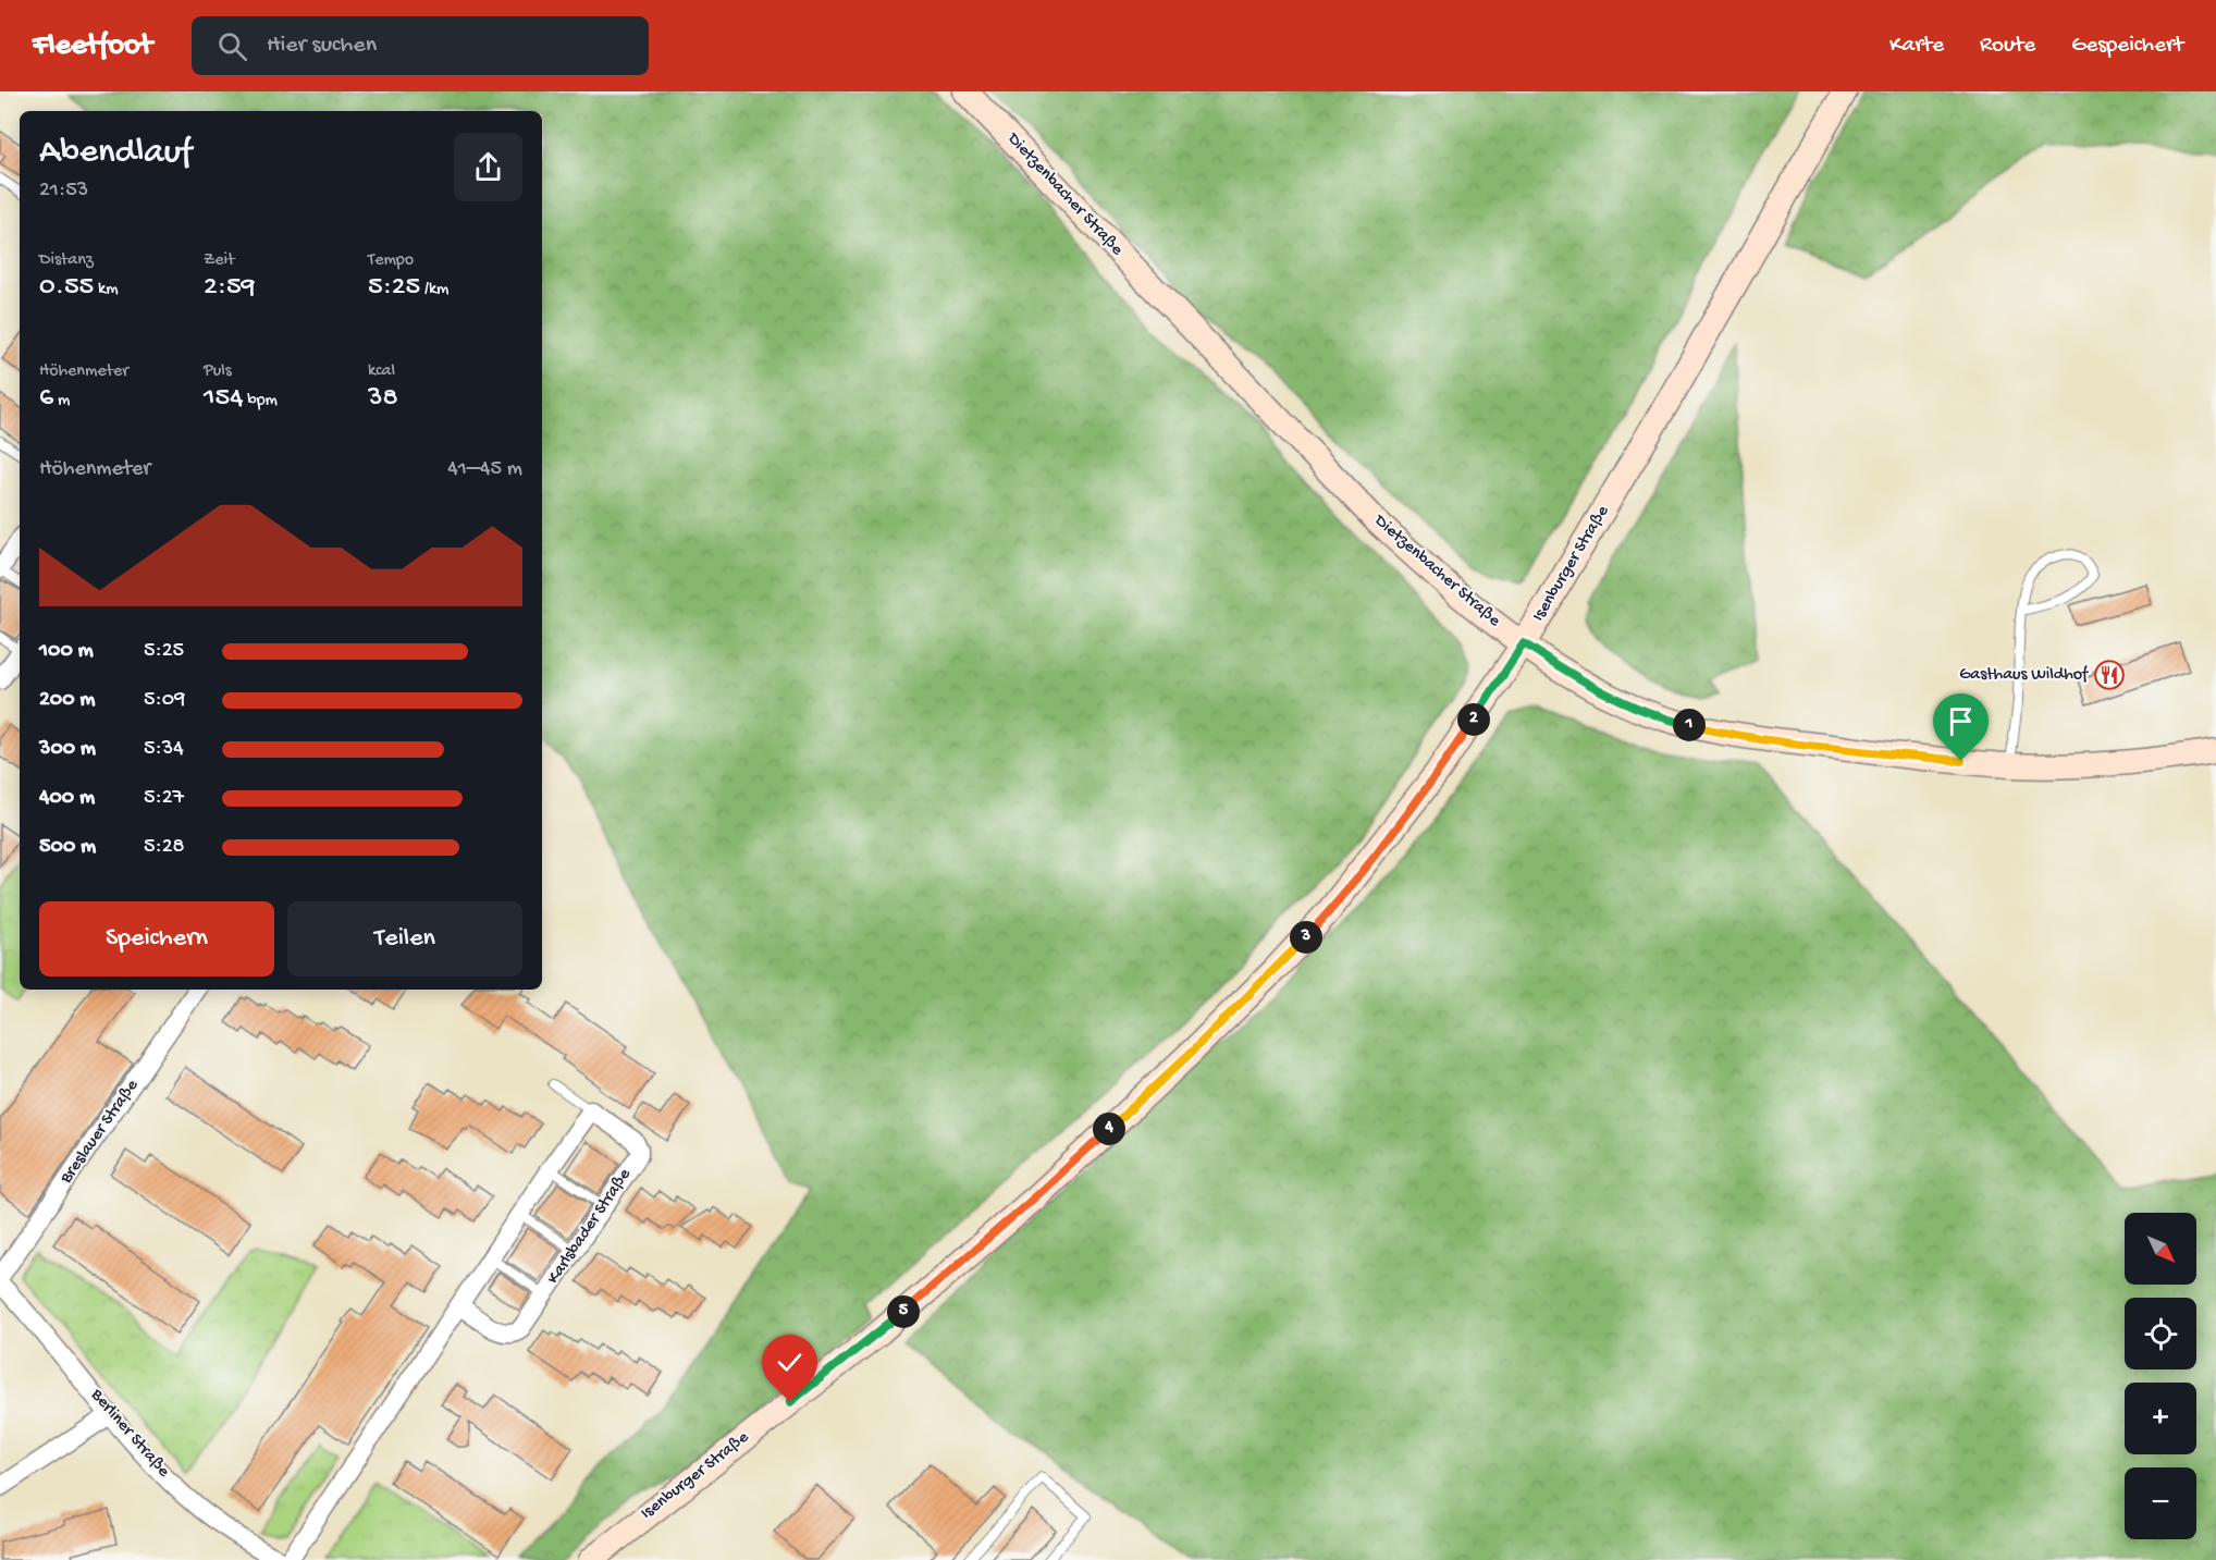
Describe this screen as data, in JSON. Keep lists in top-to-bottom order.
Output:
{
  "streets": {
    "main road": ["Dietzenbacher Straße", "Isenburger Straße"],
    "street": ["Breslauer Straße", "Karlsbader Straße", "Berliner Straße"]
  },
  "crossings": [
    ["Dietzenbacher Straße", "Isenburger Straße"]
  ],
  "places": {
    "restaurant": ["Gasthaus Wildhof"]
  },
  "north": "bottom right",
  "page": {
    "header": "Fleetfoot",
    "search": "Hier suchen",
    "nav": ["Karte", "Route", "Gespeichert"],
    "heading": ["Abendlauf", "21:53"],
    "stats": [
      ["Distanz", "0.55 km"],
      ["Zeit", "2:59"],
      ["Tempo", "5:25 /km"],
      ["Höhenmeter", "6 m"],
      ["Puls", "154 bpm"],
      ["kcal", "38"]
    ],
    "chart": ["Höhenmeter", "41–45 m"],
    "list": [
      {
        "name": "100 m",
        "note": "5:25"
      },
      {
        "name": "200 m",
        "note": "5:09"
      },
      {
        "name": "300 m",
        "note": "5:34"
      },
      {
        "name": "400 m",
        "note": "5:27"
      },
      {
        "name": "500 m",
        "note": "5:28"
      }
    ],
    "pins": [
      "2",
      "1",
      "3",
      "4",
      "5"
    ],
    "buttons": ["Speichern", "Teilen"],
    "map_buttons": ["+", "−"]
  }
}
